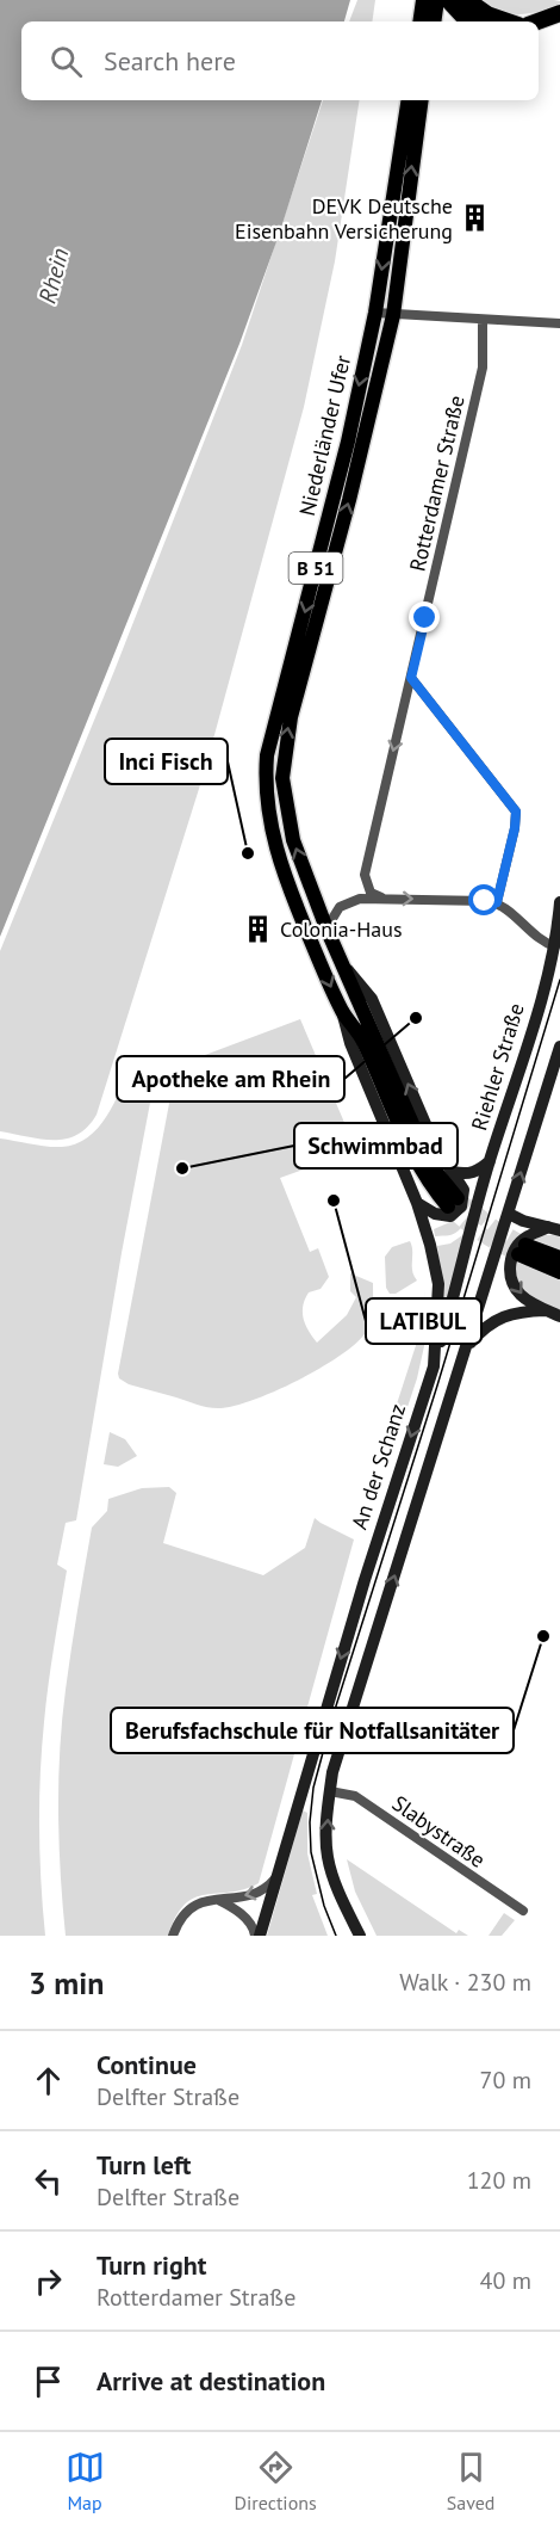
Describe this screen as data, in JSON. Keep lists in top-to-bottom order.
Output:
{
  "streets": {
    "main road": [
      "Niederländer Ufer",
      "B 51",
      "Riehler Straße",
      "An der Schanz"
    ],
    "street": ["Rotterdamer Straße", "Slabystraße"]
  },
  "crossings": [
    ["Niederländer Ufer", "An der Schanz"],
    ["Riehler Straße", "An der Schanz"]
  ],
  "one_way": ["Rotterdamer Straße"],
  "water": ["Rhein"],
  "places": {
    "building": ["DEVK Deutsche Eisenbahn Versicherung", "Colonia-Haus"],
    "other": [
      "Inci Fisch",
      "Apotheke am Rhein",
      "Schwimmbad",
      "LATIBUL",
      "Berufsfachschule für Notfallsanitäter"
    ]
  },
  "page": {
    "search": "Search here",
    "heading": ["3 min", "Walk · 230 m"],
    "list": [
      ["Continue", "Delfter Straße", "70 m"],
      ["Turn left", "Delfter Straße", "120 m"],
      ["Turn right", "Rotterdamer Straße", "40 m"],
      "Arrive at destination"
    ],
    "nav": ["Map", "Directions", "Saved"]
  }
}
